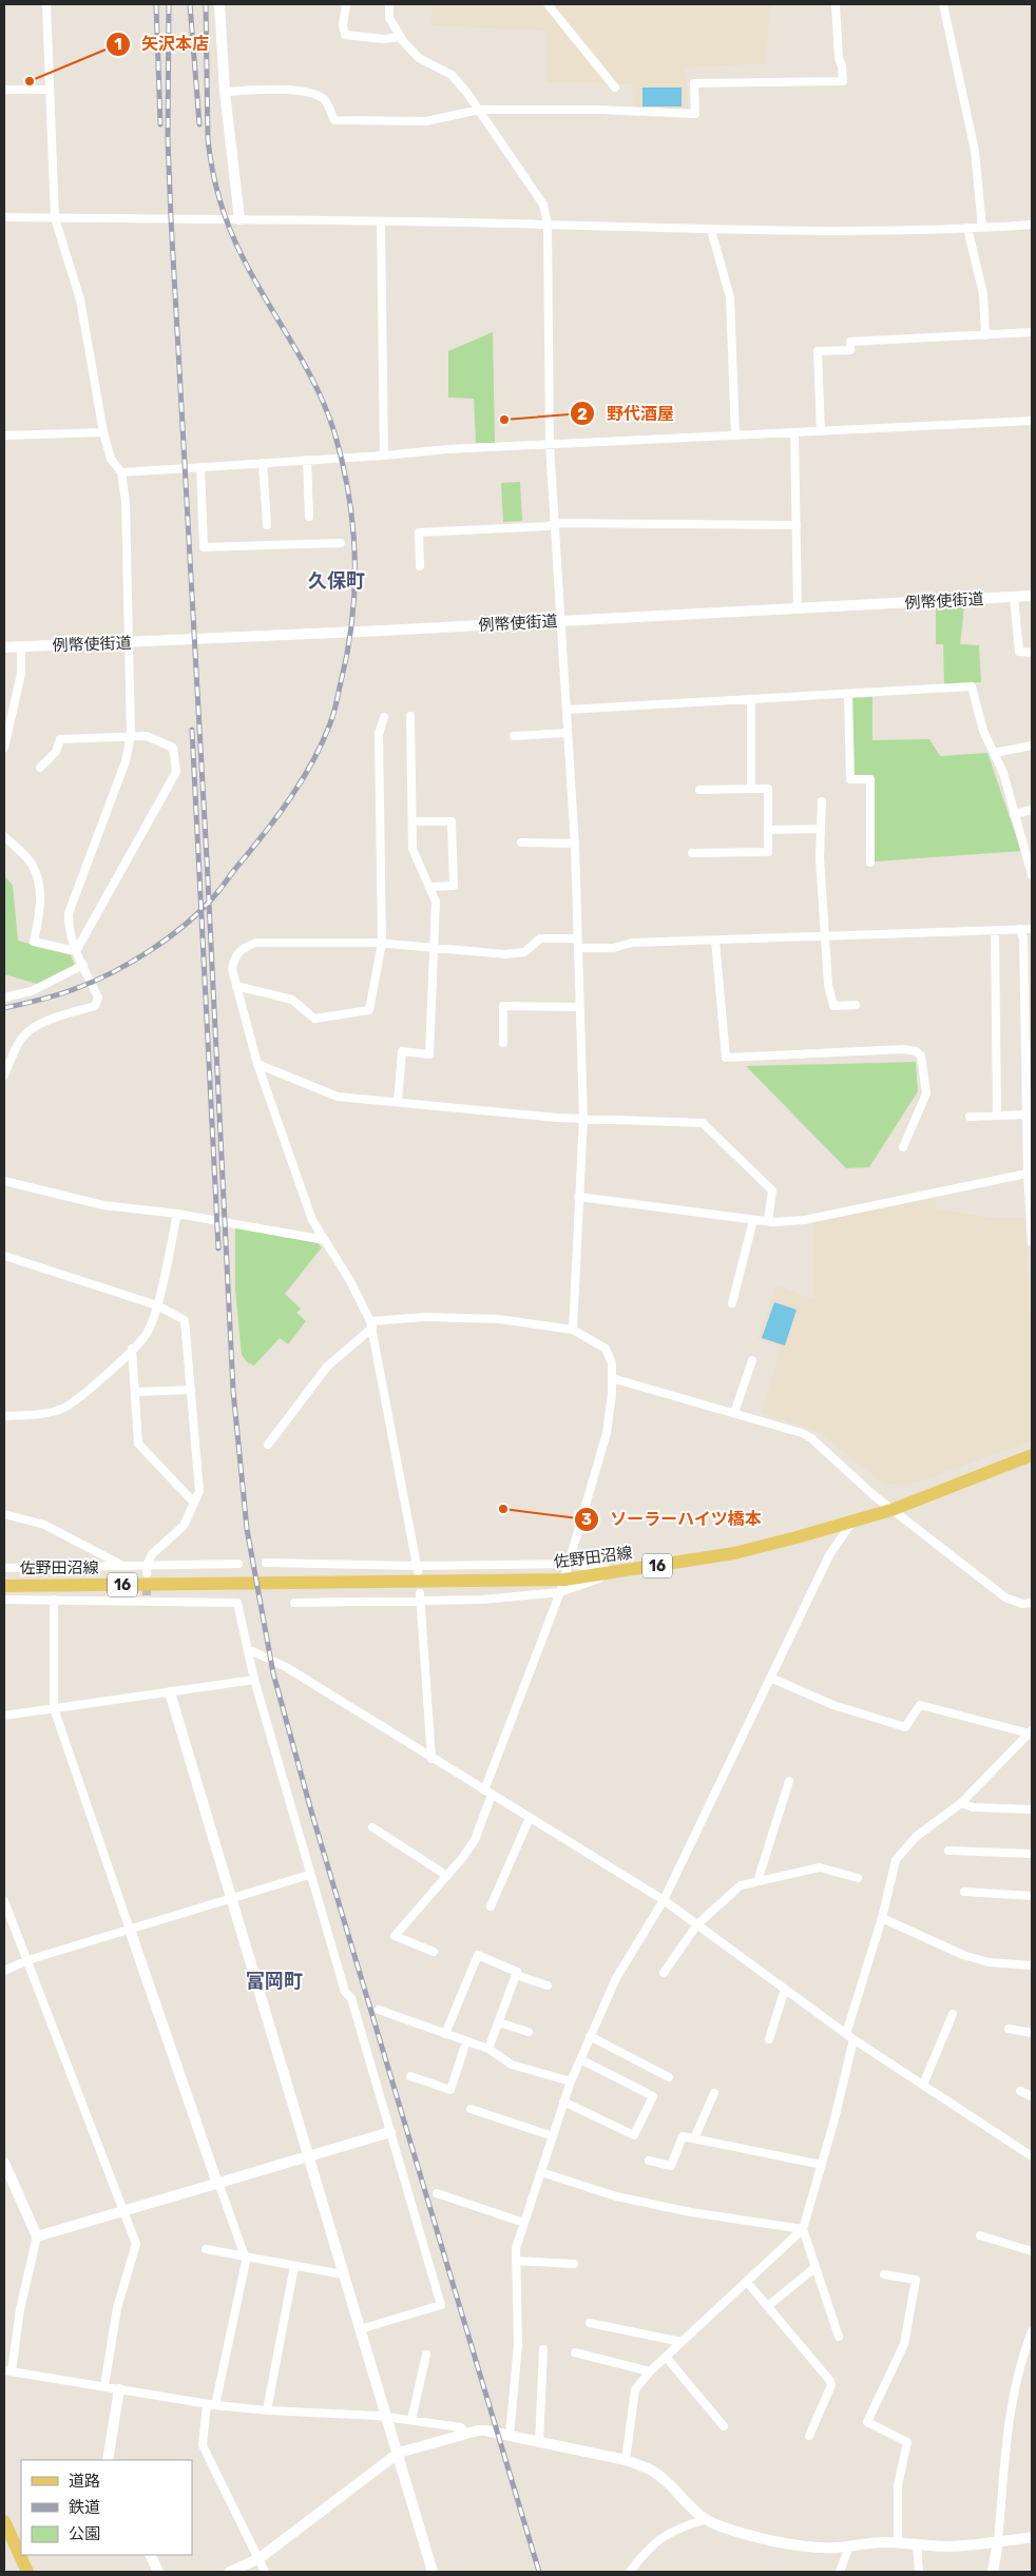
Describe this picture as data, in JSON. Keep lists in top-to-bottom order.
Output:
{
  "streets": {
    "main road": ["佐野田沼線", "16"],
    "street": ["例幣使街道"]
  },
  "districts": ["久保町", "富岡町"],
  "places": ["矢沢本店", "野代酒屋", "ソーラーハイツ橋本"],
  "legend": ["道路", "鉄道", "公園"]
}
